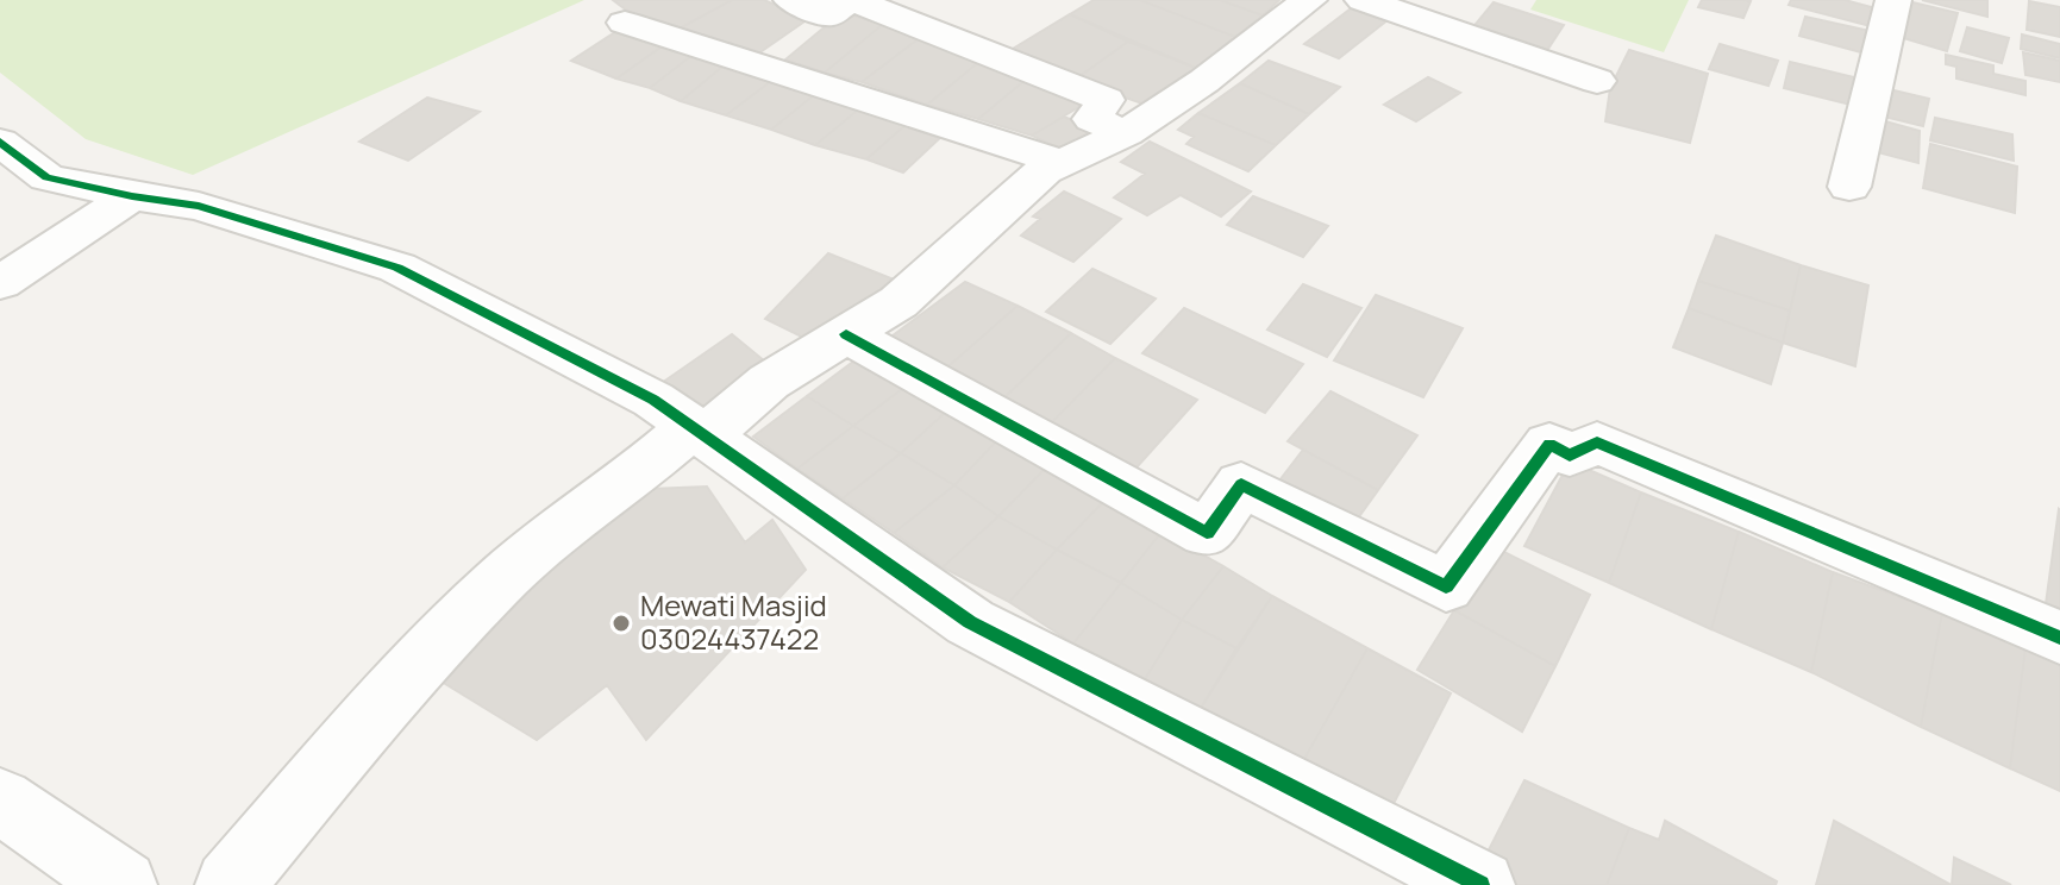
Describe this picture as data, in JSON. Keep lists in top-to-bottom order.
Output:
{
  "places": ["Mewati Masjid 03024437422"]
}
